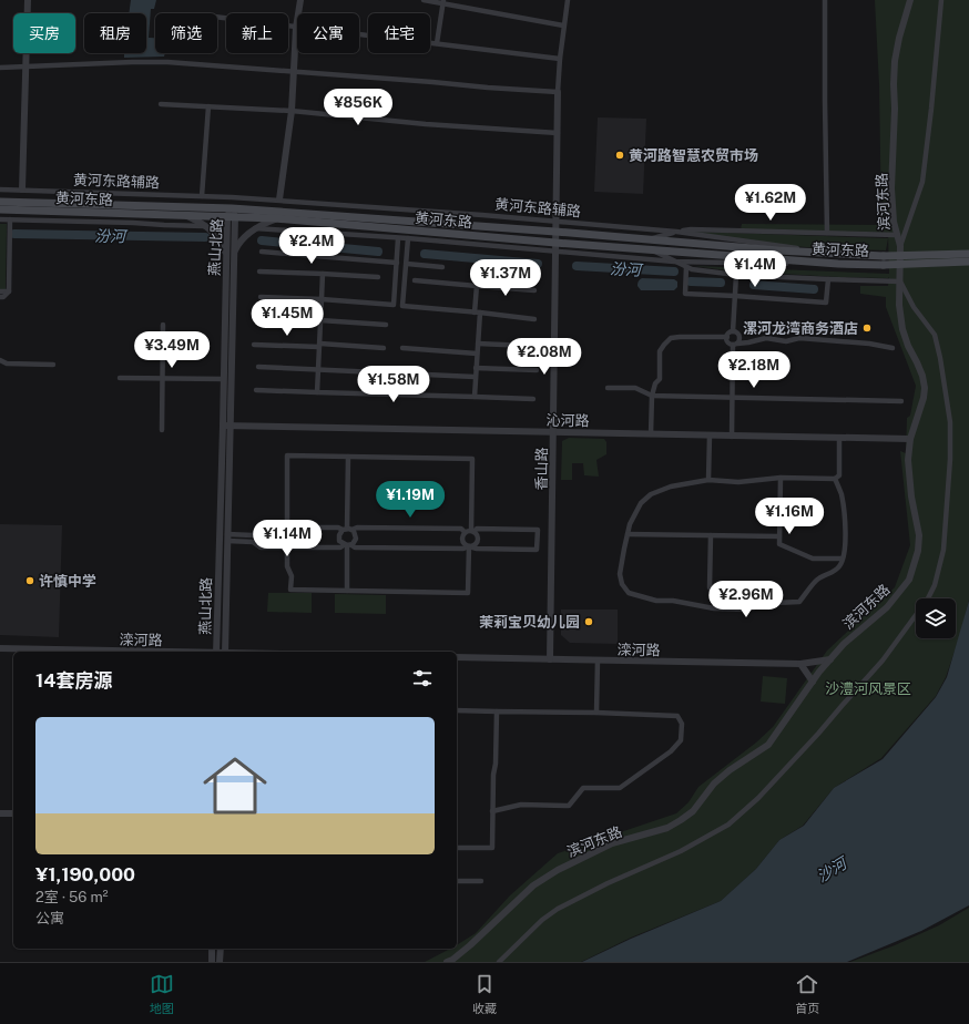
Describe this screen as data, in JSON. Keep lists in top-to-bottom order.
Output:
{
  "streets": {
    "main road": ["黄河东路"],
    "street": [
      "黄河东路辅路",
      "滨河东路",
      "燕山北路",
      "沁河路",
      "香山路",
      "滦河路"
    ]
  },
  "crossings": [
    ["黄河东路辅路", "黄河东路"],
    ["黄河东路辅路", "香山路"],
    ["黄河东路", "燕山北路"],
    ["黄河东路", "香山路"],
    ["滨河东路", "沁河路"],
    ["滨河东路", "滦河路"],
    ["燕山北路", "沁河路"],
    ["沁河路", "香山路"],
    ["香山路", "滦河路"]
  ],
  "water": ["汾河", "沙河"],
  "parks": ["沙澧河风景区"],
  "places": [
    "黄河路智慧农贸市场",
    "漯河龙湾商务酒店",
    "许慎中学",
    "茉莉宝贝幼儿园"
  ],
  "page": {
    "chip": [
      "买房",
      "租房",
      "筛选",
      "新上",
      "公寓",
      "住宅"
    ],
    "price": [
      "¥856K",
      "¥1.62M",
      "¥2.4M",
      "¥1.4M",
      "¥1.37M",
      "¥1.45M",
      "¥3.49M",
      "¥2.08M",
      "¥2.18M",
      "¥1.58M",
      "¥1.19M",
      "¥1.16M",
      "¥1.14M",
      "¥2.96M"
    ],
    "heading": "14套房源",
    "list": [
      {
        "name": "¥1,190,000",
        "note": "2室 · 56 m² · 公寓"
      }
    ],
    "tabs": ["地图", "收藏", "首页"]
  }
}
